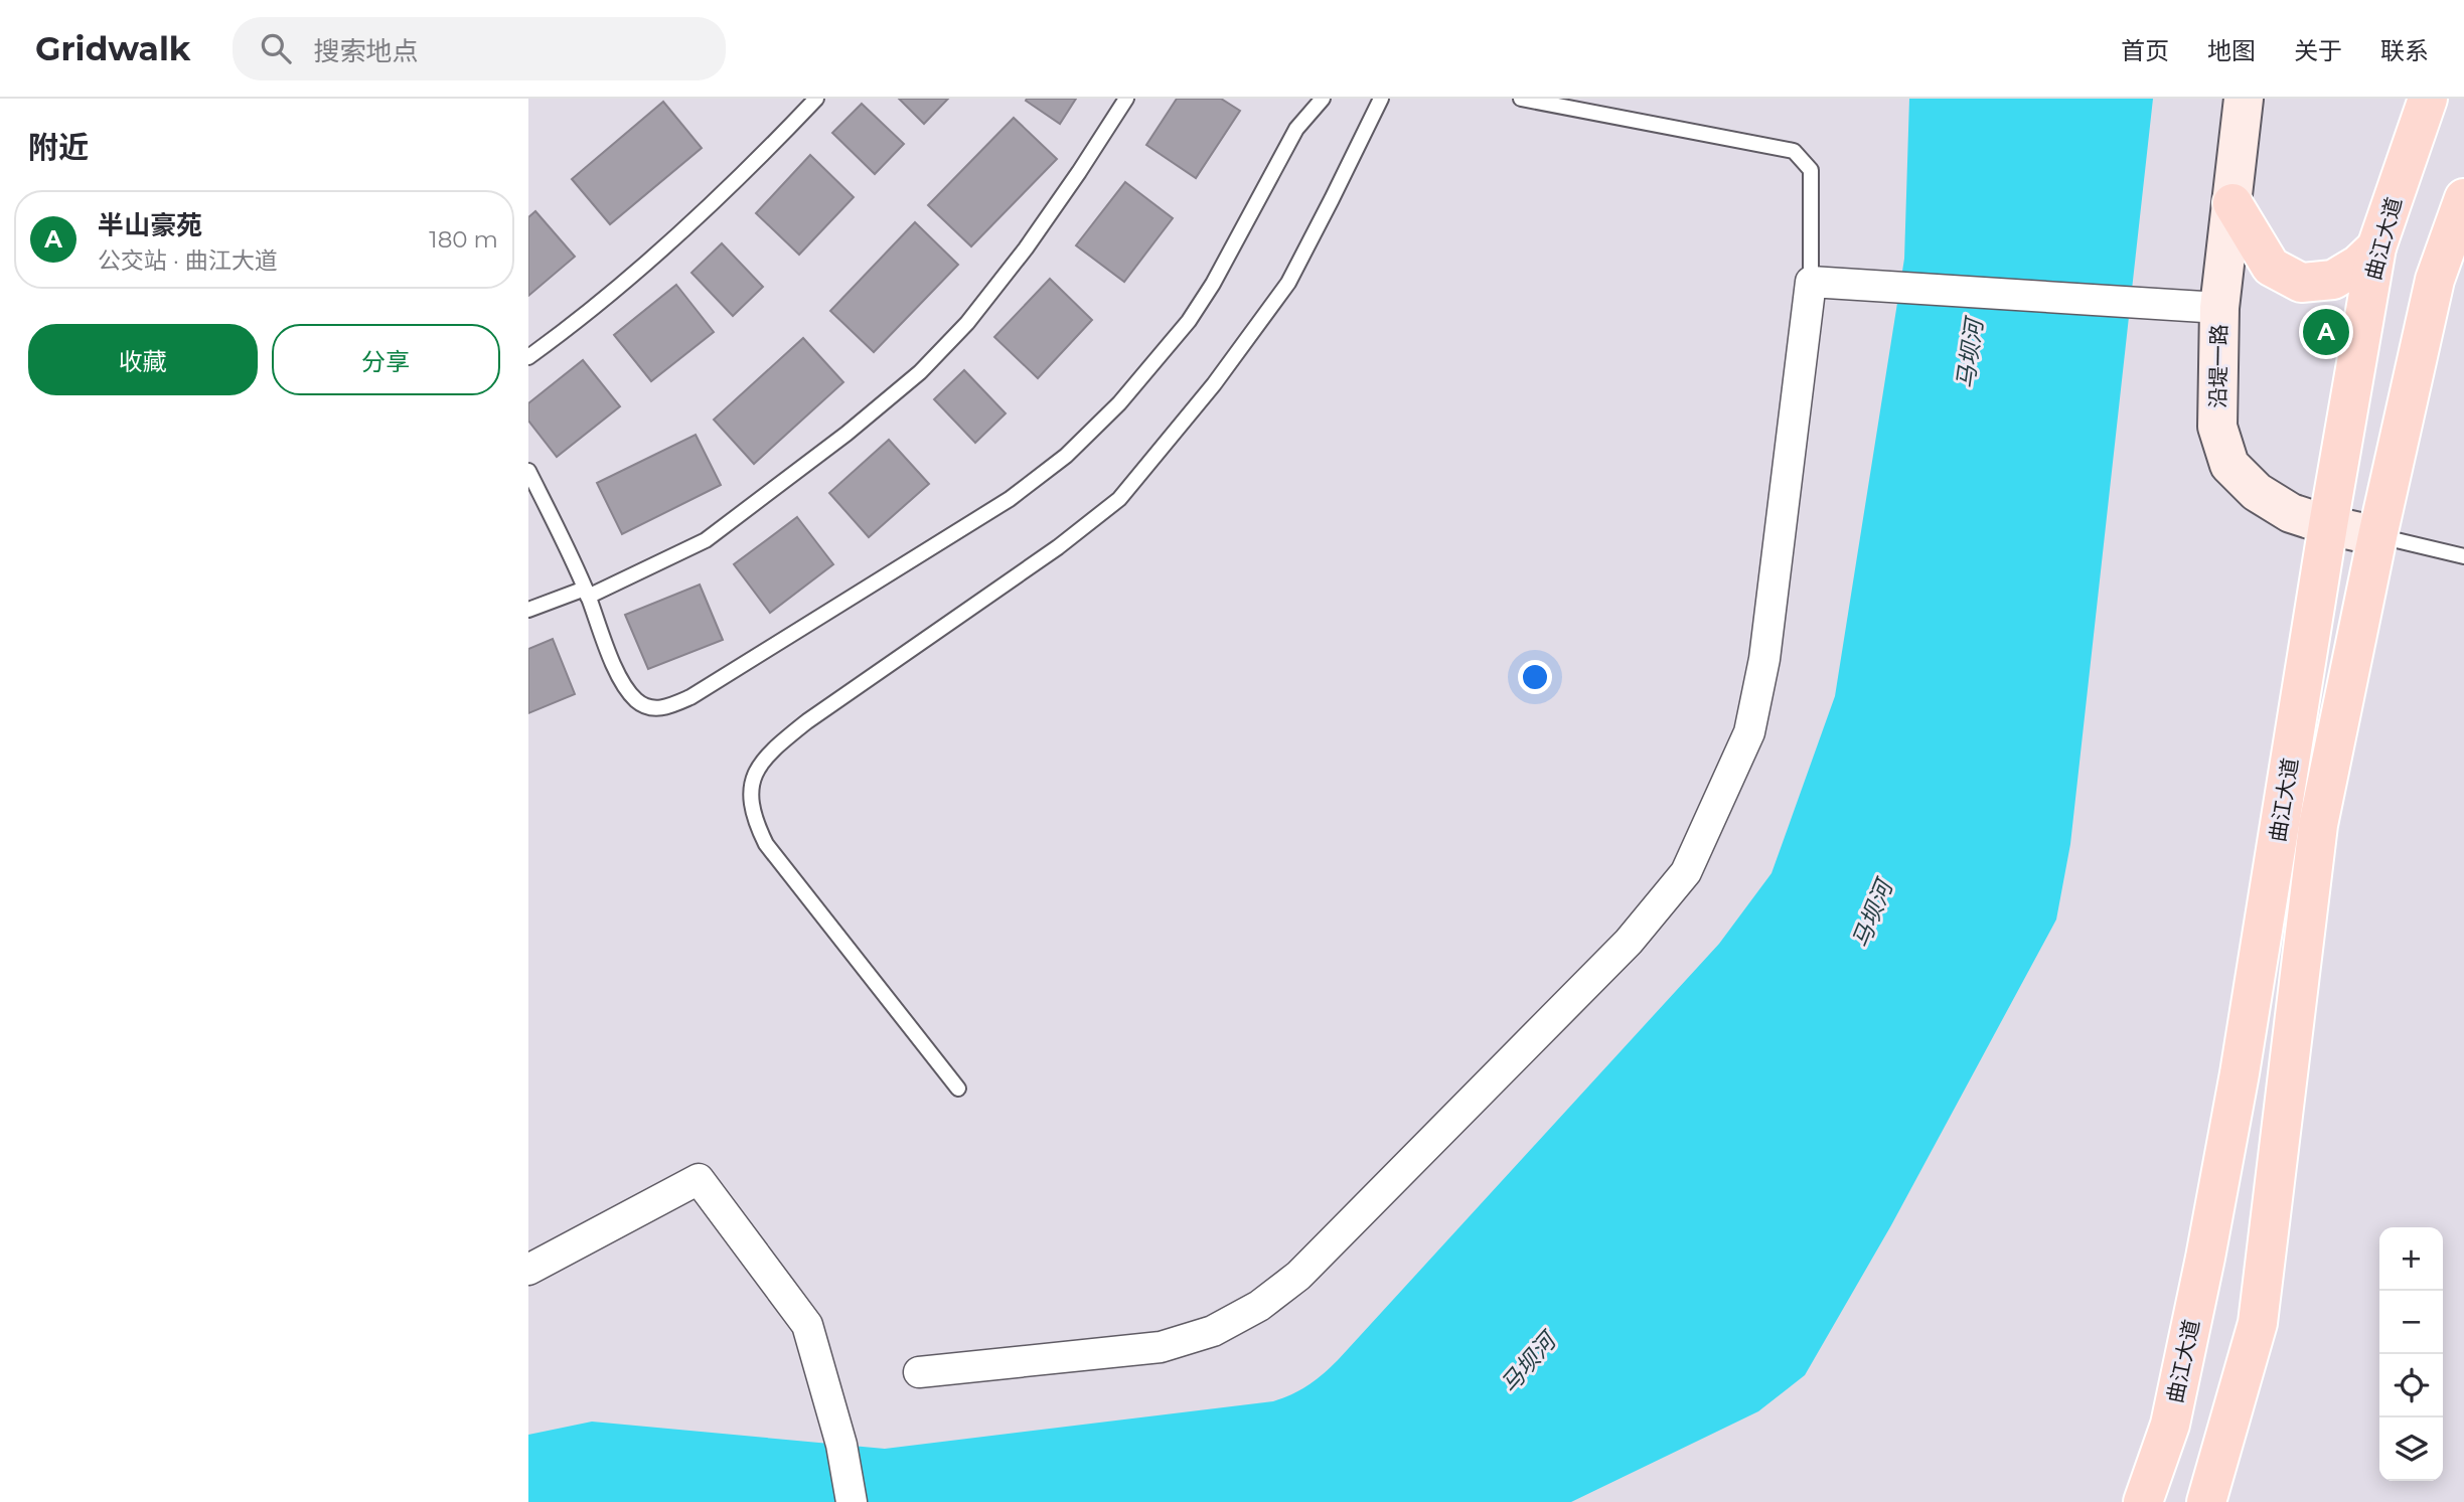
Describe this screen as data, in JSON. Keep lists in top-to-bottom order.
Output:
{
  "streets": {
    "main road": ["曲江大道", "沿堤一路"]
  },
  "crossings": [
    ["曲江大道", "沿堤一路"]
  ],
  "water": ["马坝河"],
  "page": {
    "header": "Gridwalk",
    "search": "搜索地点",
    "nav": [
      "首页",
      "地图",
      "关于",
      "联系"
    ],
    "heading": "附近",
    "list": [
      {
        "mark": "A",
        "name": "半山豪苑",
        "note": "公交站 · 曲江大道",
        "value": "180 m"
      }
    ],
    "buttons": ["收藏", "分享"],
    "pins": "A",
    "map_buttons": ["+", "−"]
  }
}
